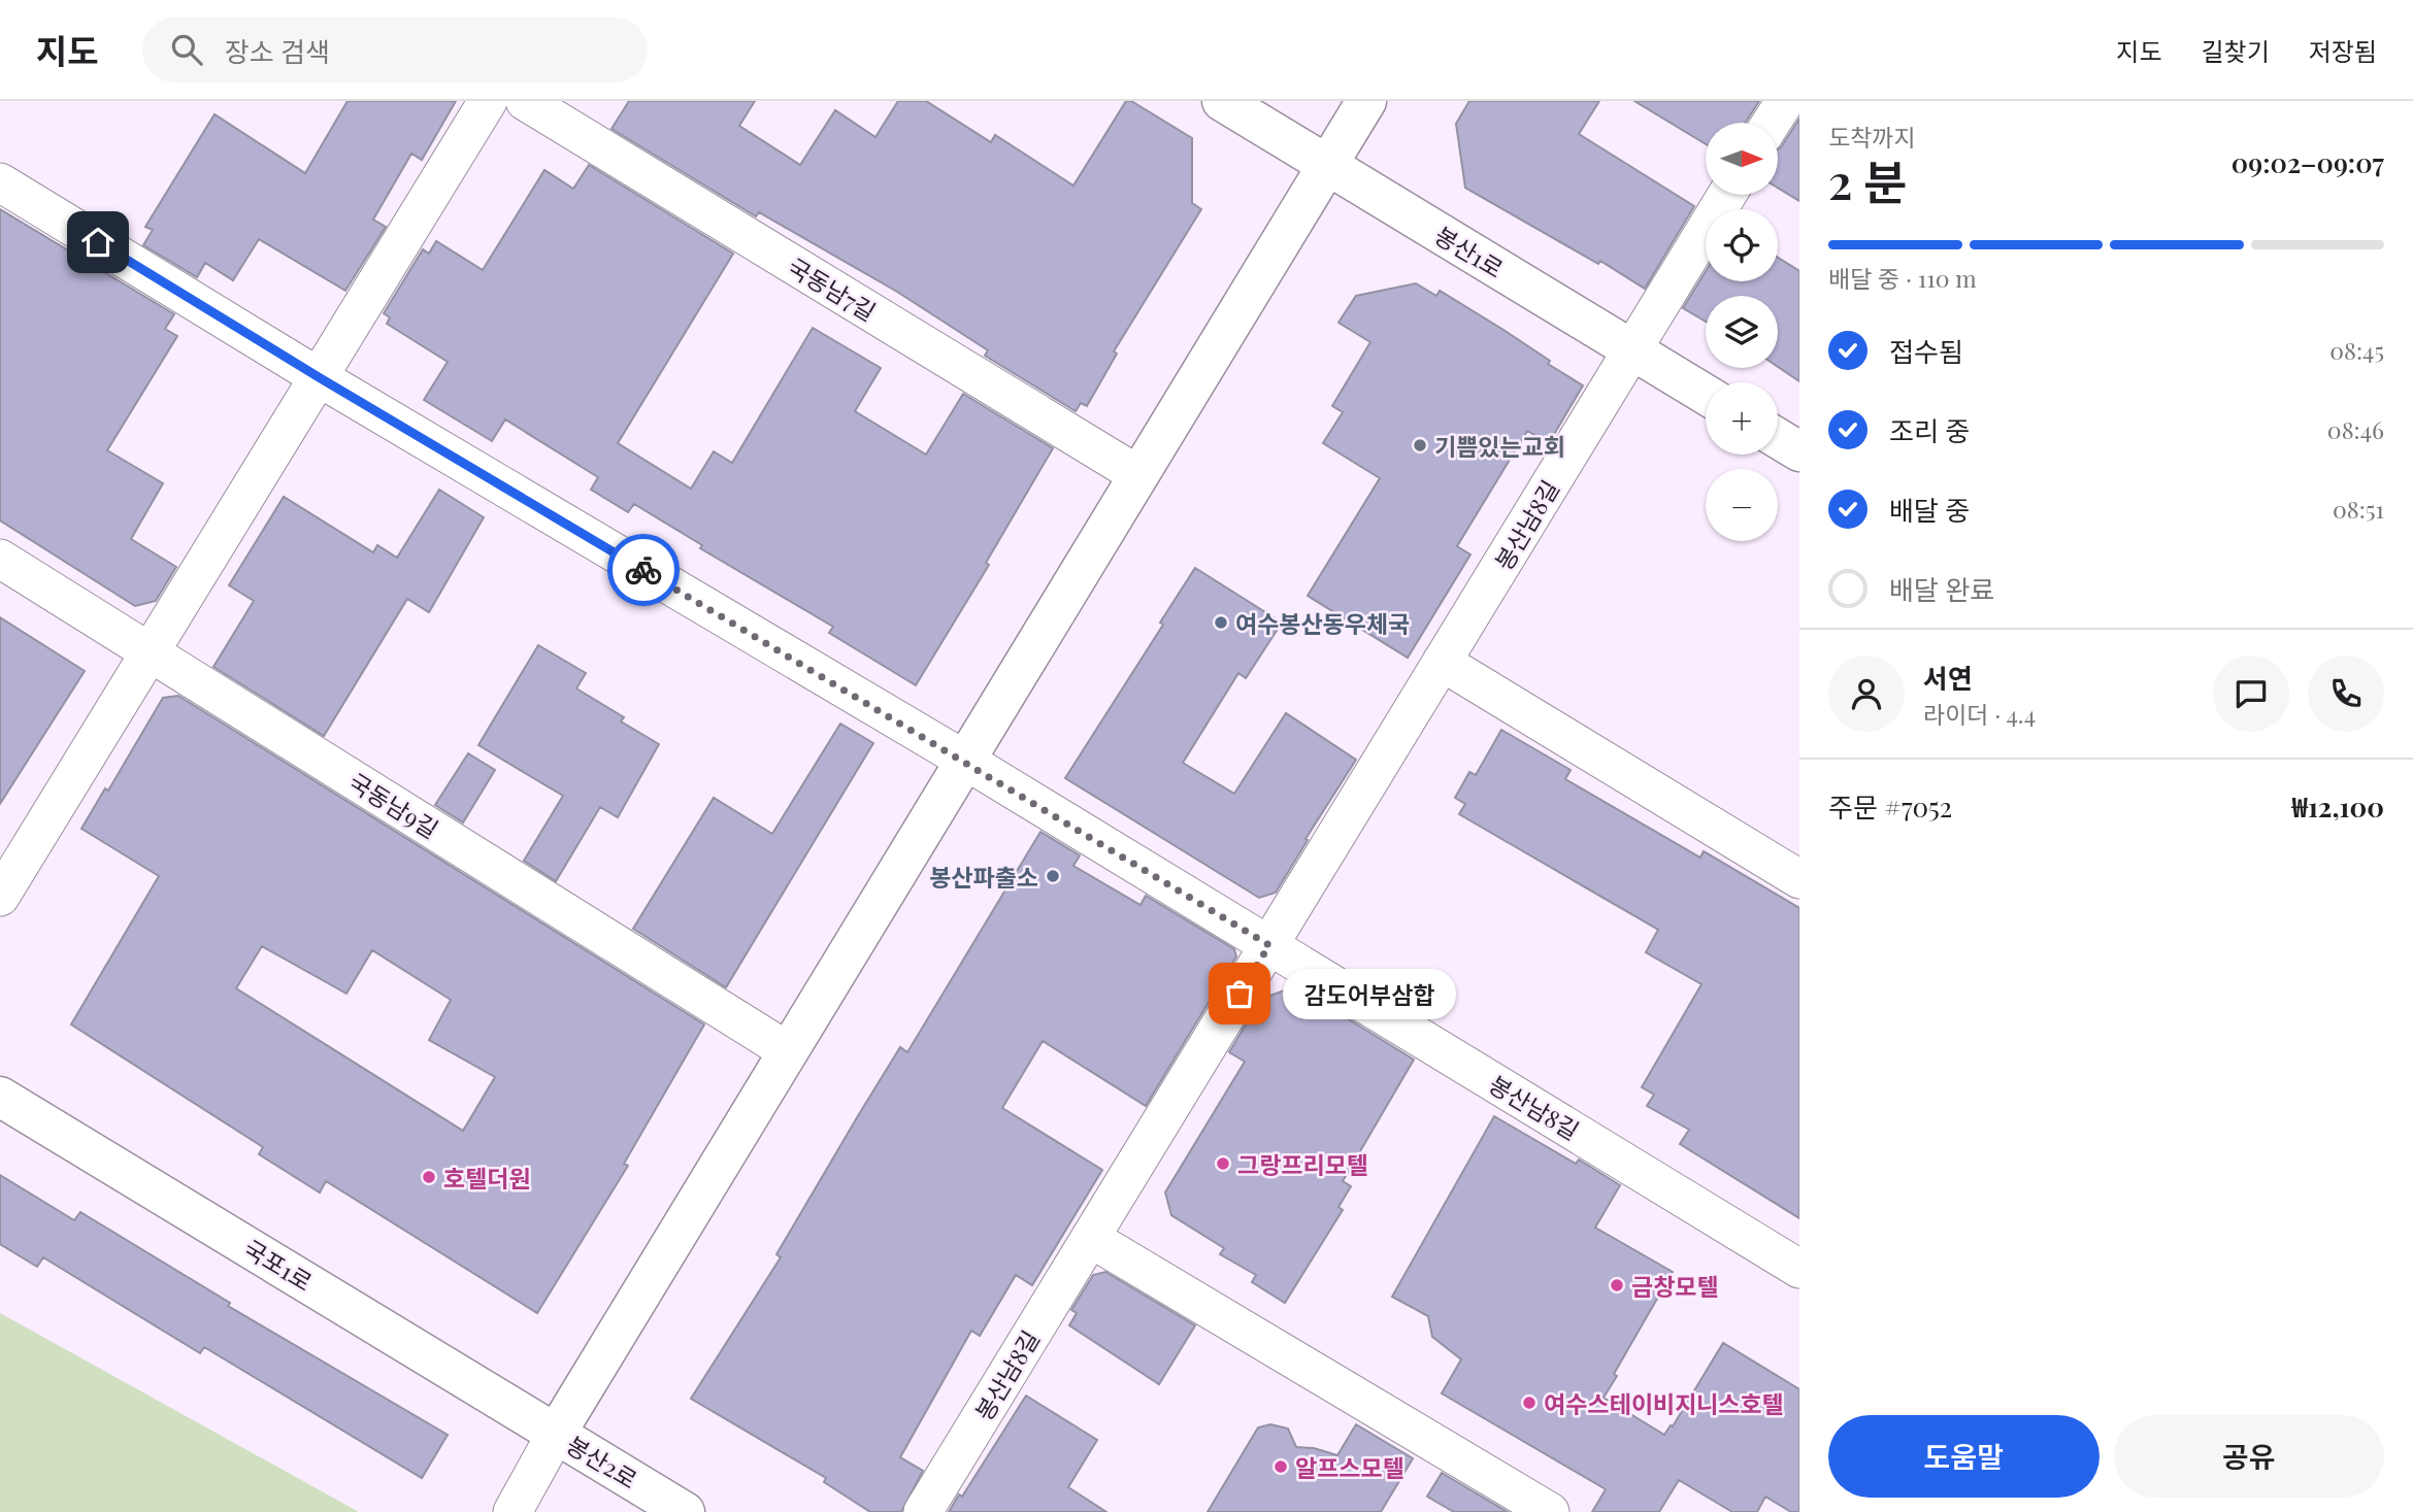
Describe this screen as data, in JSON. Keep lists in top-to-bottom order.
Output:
{
  "streets": {
    "street": [
      "봉산1로",
      "국동남7길",
      "봉산남8길",
      "국동남9길",
      "국포1로",
      "봉산2로"
    ]
  },
  "crossings": [
    ["봉산1로", "봉산남8길"],
    ["국포1로", "봉산2로"]
  ],
  "places": [
    "기쁨있는교회",
    "여수봉산동우체국",
    "봉산파출소",
    "감도어부삼합",
    "그랑프리모텔",
    "호텔더원",
    "금창모텔",
    "여수스테이비지니스호텔",
    "알프스모텔"
  ],
  "north": "right",
  "page": {
    "header": "지도",
    "search": "장소 검색",
    "nav": ["지도", "길찾기", "저장됨"],
    "heading": ["2 분", "도착까지", "09:02–09:07"],
    "panel": [
      "서연",
      "라이더 · 4.4",
      "주문 #7052",
      "₩12,100"
    ],
    "map_buttons": ["+", "−"],
    "bar": "배달 중 · 110 m",
    "list": [
      ["접수됨", "08:45"],
      ["조리 중", "08:46"],
      ["배달 중", "08:51"],
      "배달 완료"
    ],
    "bubble": "감도어부삼합",
    "buttons": ["도움말", "공유"]
  }
}
